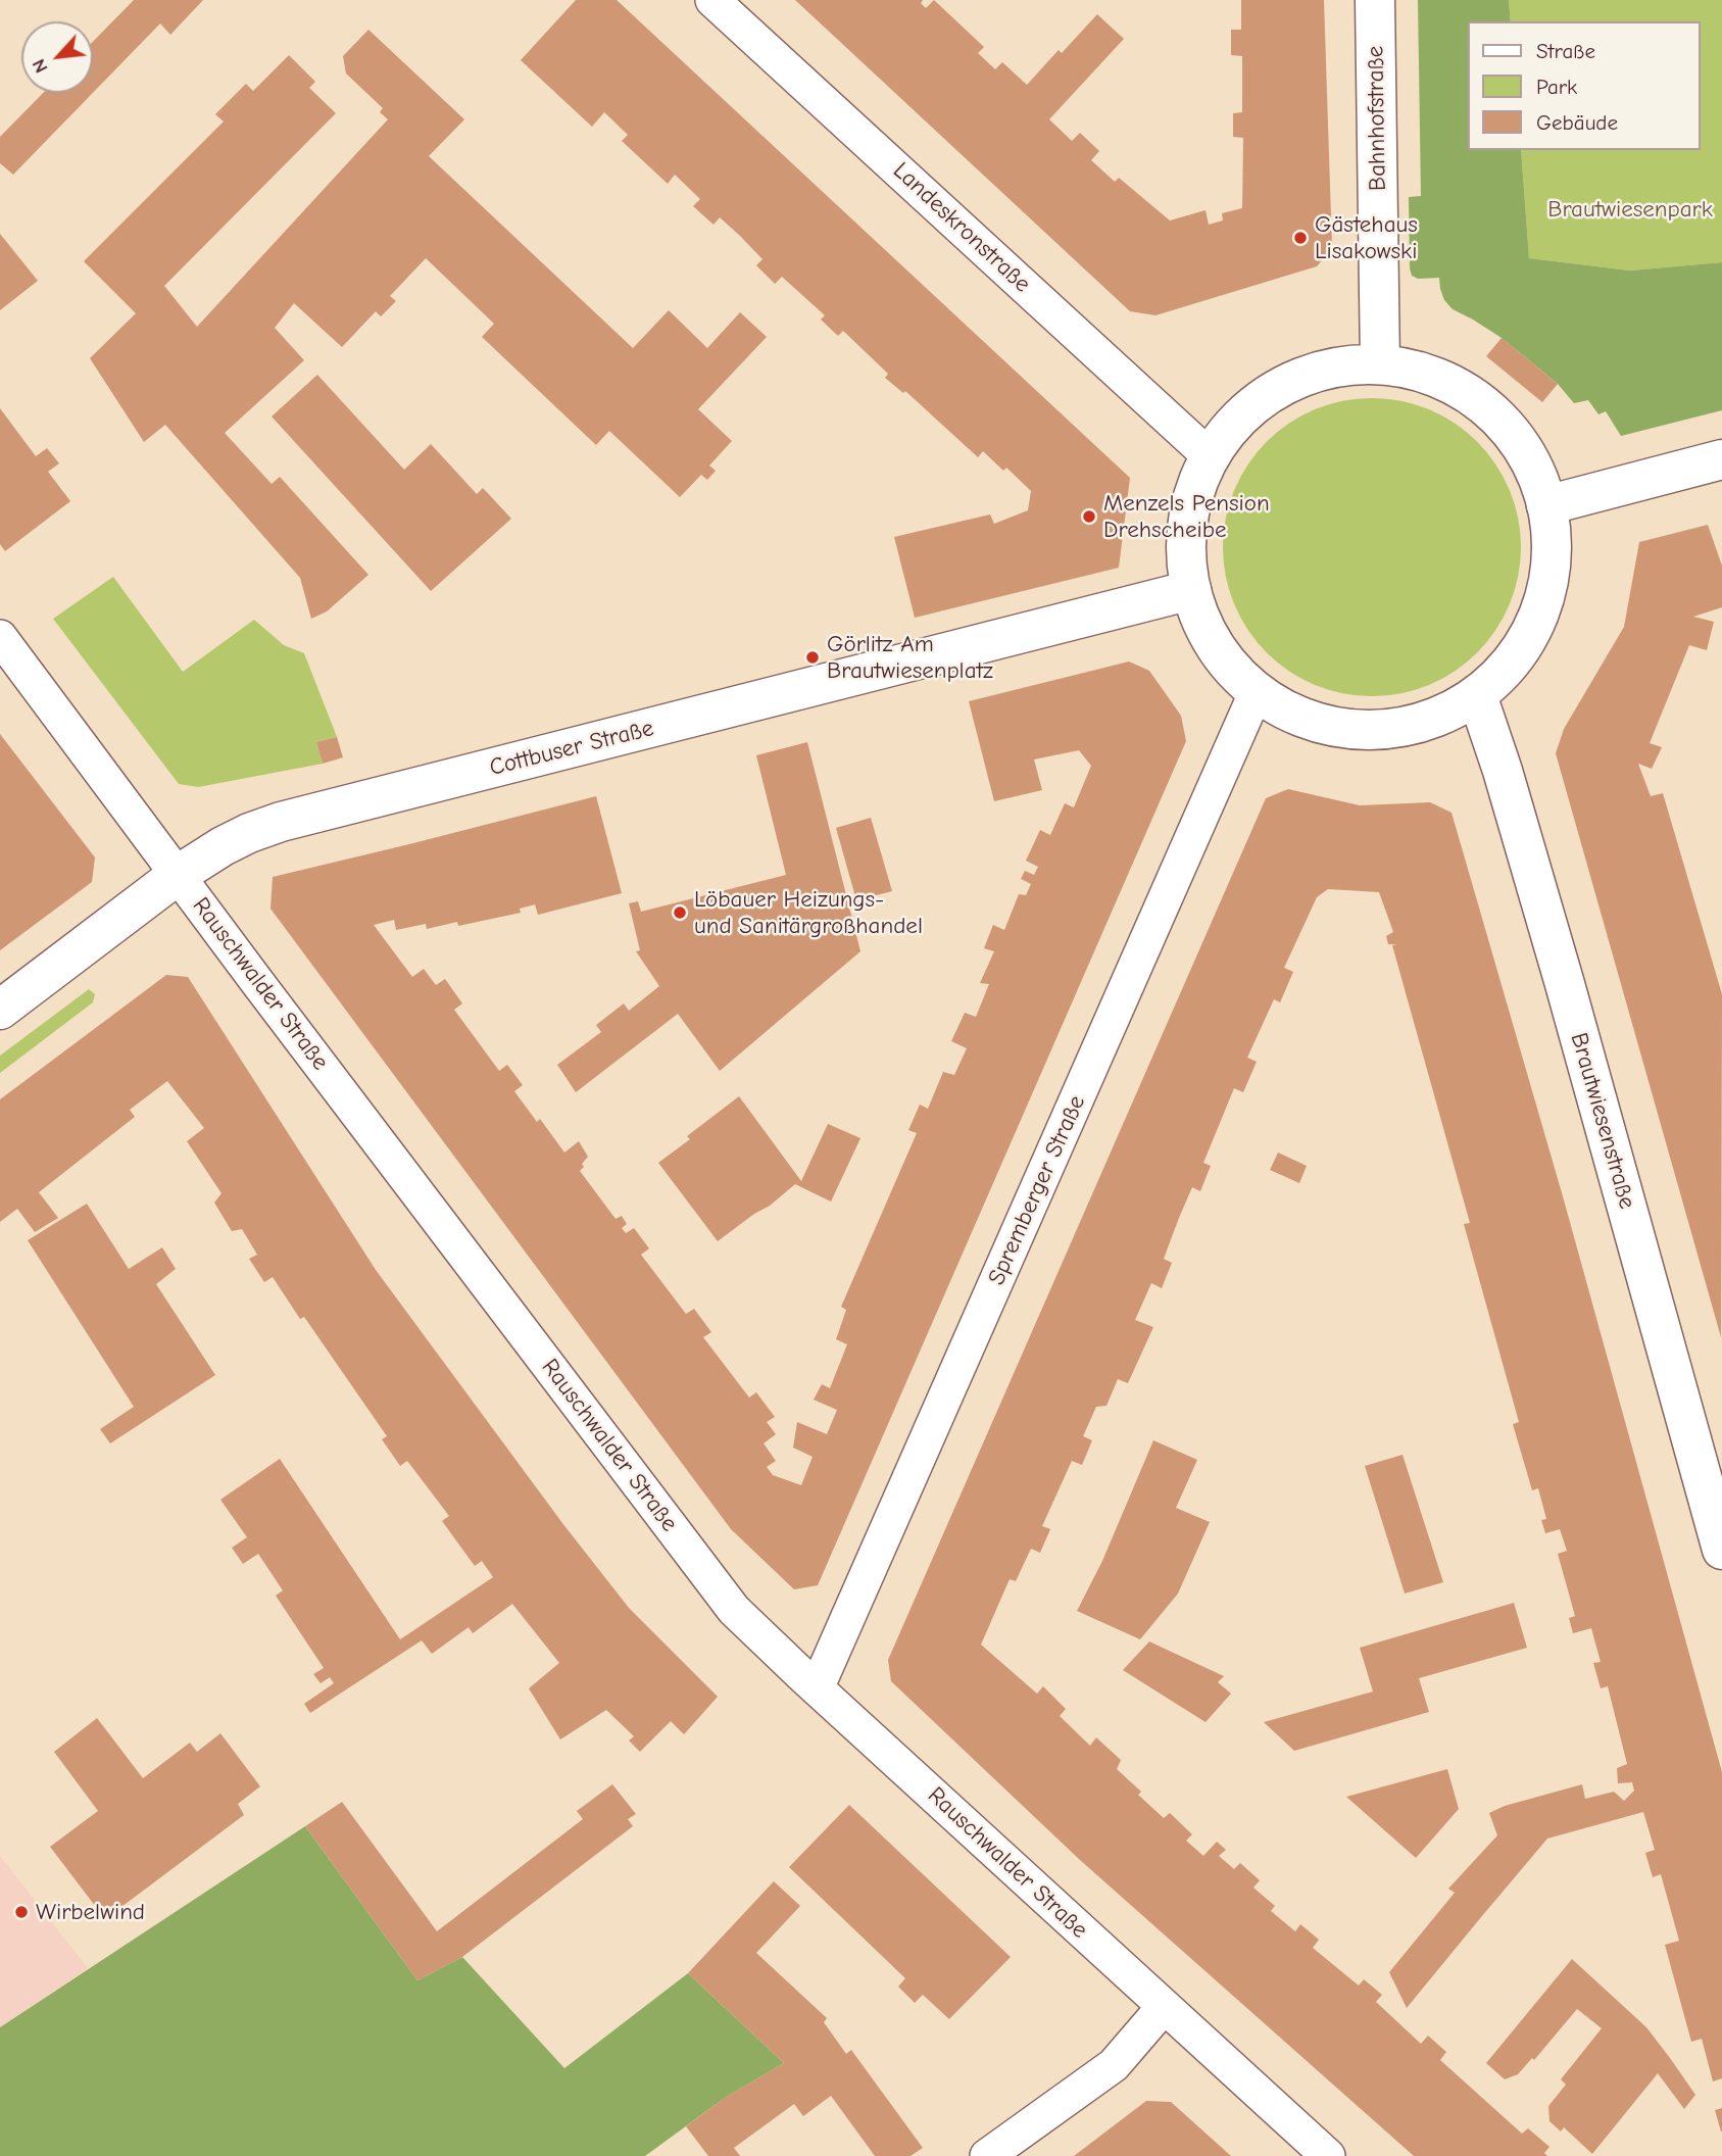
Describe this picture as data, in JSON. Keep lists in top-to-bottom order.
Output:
{
  "streets": {
    "main road": ["Bahnhofstraße", "Cottbuser Straße", "Brautwiesenstraße"],
    "street": ["Landeskronstraße", "Rauschwalder Straße", "Spremberger Straße"]
  },
  "crossings": [
    ["Cottbuser Straße", "Rauschwalder Straße"],
    ["Rauschwalder Straße", "Spremberger Straße"]
  ],
  "parks": ["Brautwiesenpark"],
  "places": [
    "Gästehaus Lisakowski",
    "Menzels Pension Drehscheibe",
    "Görlitz Am Brautwiesenplatz",
    "Löbauer Heizungs- und Sanitärgroßhandel",
    "Wirbelwind"
  ],
  "legend": ["Straße", "Park", "Gebäude"],
  "north": "bottom left"
}
